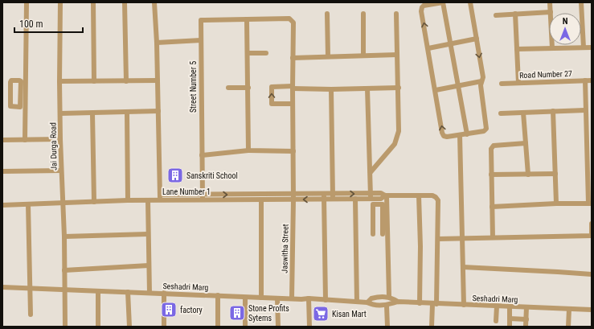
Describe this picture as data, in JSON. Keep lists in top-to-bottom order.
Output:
{
  "streets": {
    "street": [
      "Road Number 27",
      "Street Number 5",
      "Jai Durga Road",
      "Lane Number 1",
      "Jaswitha Street",
      "Seshadri Marg"
    ]
  },
  "crossings": [
    ["Street Number 5", "Lane Number 1"],
    ["Street Number 5", "Jaswitha Street"],
    ["Jai Durga Road", "Lane Number 1"],
    ["Jai Durga Road", "Seshadri Marg"],
    ["Lane Number 1", "Jaswitha Street"],
    ["Jaswitha Street", "Seshadri Marg"]
  ],
  "places": {
    "building": ["Sanskriti School", "factory", "Stone Profits Sytems"],
    "supermarket": ["Kisan Mart"]
  },
  "scale_bar": "100 m",
  "north": "top"
}
